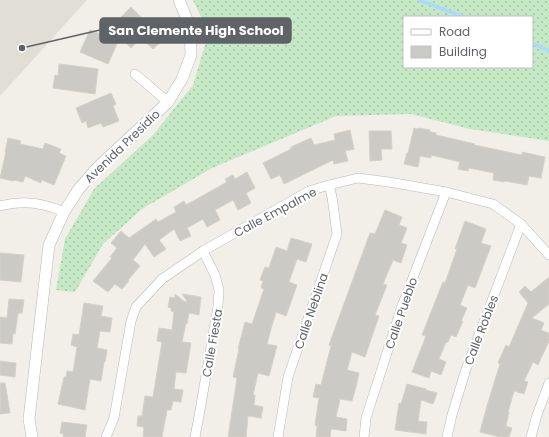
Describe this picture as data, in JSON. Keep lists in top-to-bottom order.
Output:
{
  "streets": {
    "street": [
      "Avenida Presidio",
      "Calle Empalme",
      "Calle Neblina",
      "Calle Pueblo",
      "Calle Robles",
      "Calle Fiesta"
    ]
  },
  "crossings": [
    ["Calle Empalme", "Calle Neblina"],
    ["Calle Empalme", "Calle Pueblo"],
    ["Calle Empalme", "Calle Robles"],
    ["Calle Empalme", "Calle Fiesta"]
  ],
  "places": ["San Clemente High School"],
  "legend": ["Road", "Building"]
}
